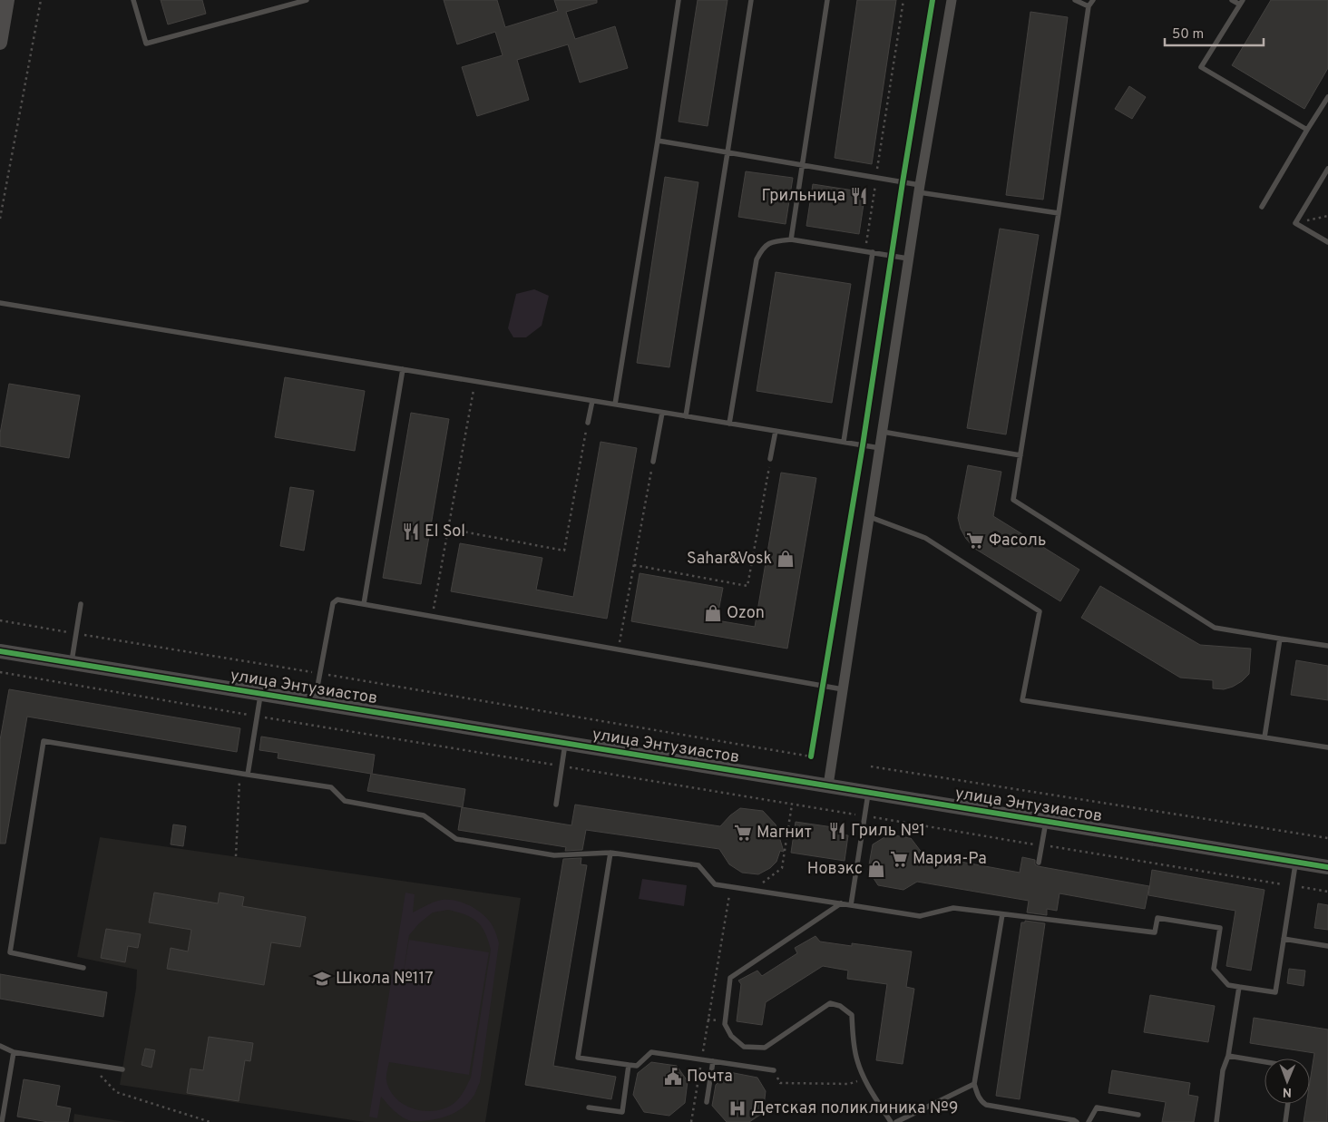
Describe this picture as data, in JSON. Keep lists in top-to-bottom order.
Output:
{
  "streets": {
    "street": ["улица Энтузиастов"]
  },
  "places": {
    "restaurant": ["Грильница", "El Sol", "Гриль №1"],
    "supermarket": ["Фасоль", "Магнит", "Мария-Ра"],
    "shop": ["Sahar&Vosk", "Ozon", "Новэкс"],
    "school or university": ["Школа №117"],
    "public building": ["Почта"],
    "hospital": ["Детская поликлиника №9"]
  },
  "scale_bar": "50 m",
  "north": "bottom"
}
